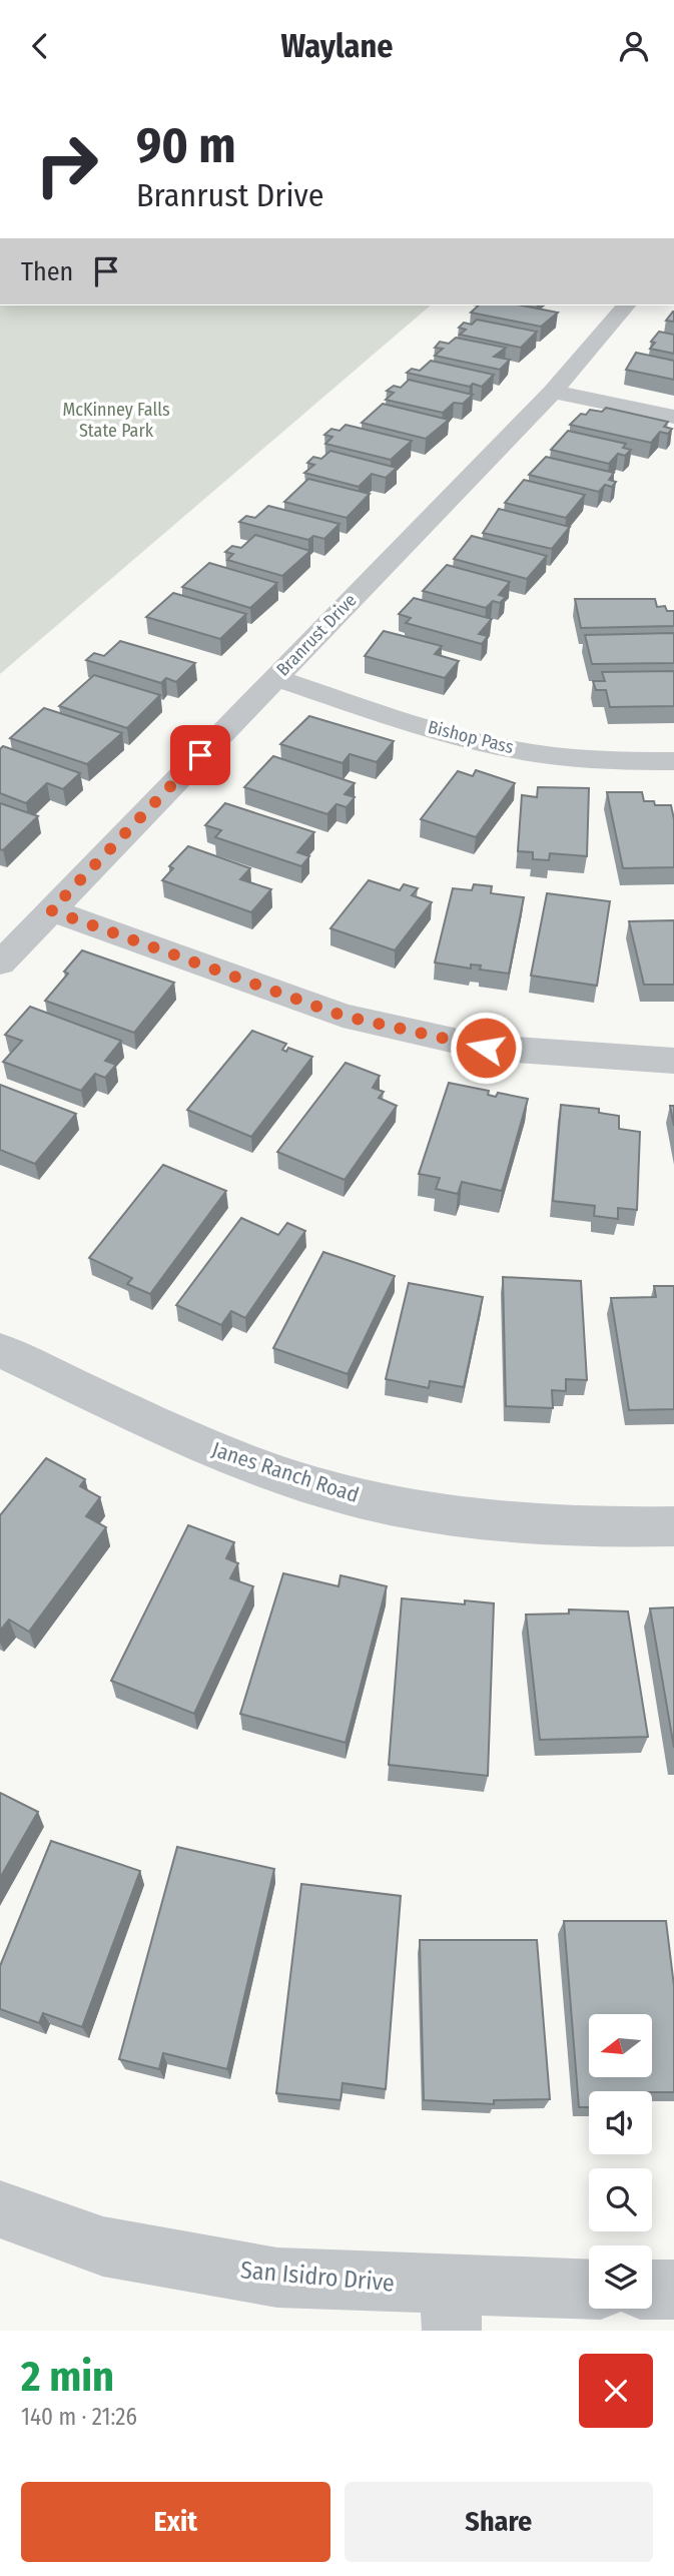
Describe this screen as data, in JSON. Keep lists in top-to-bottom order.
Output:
{
  "streets": {
    "street": [
      "Branrust Drive",
      "Bishop Pass",
      "Janes Ranch Road",
      "San Isidro Drive"
    ]
  },
  "crossings": [
    ["Branrust Drive", "Bishop Pass"]
  ],
  "parks": ["McKinney Falls State Park"],
  "north": "left",
  "page": {
    "header": "Waylane",
    "turn": ["90 m", "Branrust Drive"],
    "then": "Then",
    "heading": ["2 min", "140 m · 21:26"],
    "buttons": ["Exit", "Share"]
  }
}
